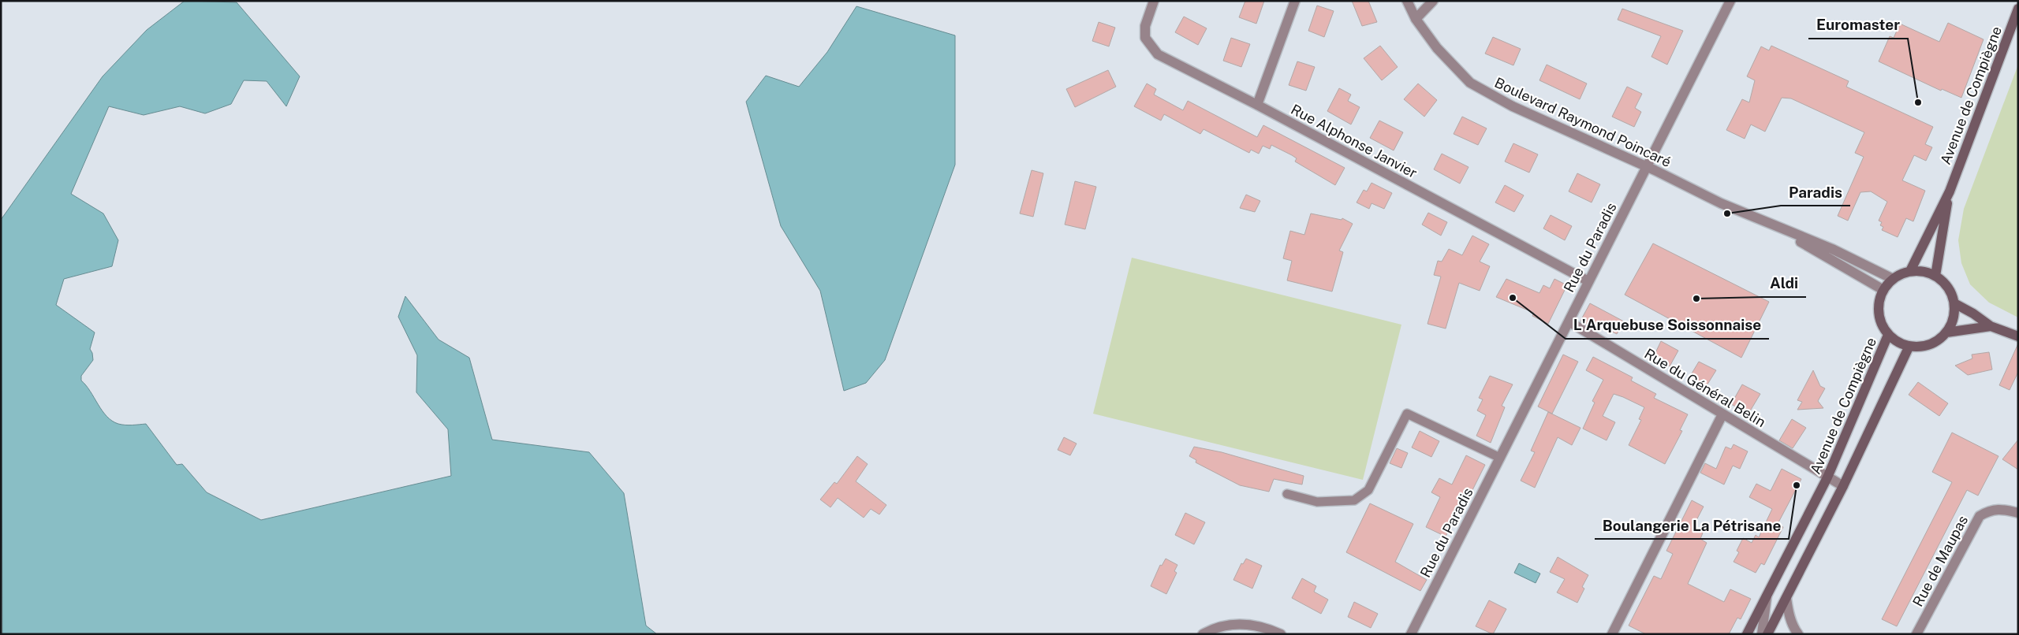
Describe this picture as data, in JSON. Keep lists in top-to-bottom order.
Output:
{
  "streets": {
    "main road": ["Avenue de Compiègne"],
    "street": [
      "Boulevard Raymond Poincaré",
      "Rue Alphonse Janvier",
      "Rue du Paradis",
      "Rue du Général Belin",
      "Rue de Maupas"
    ]
  },
  "crossings": [
    ["Avenue de Compiègne", "Boulevard Raymond Poincaré"],
    ["Avenue de Compiègne", "Rue du Général Belin"],
    ["Boulevard Raymond Poincaré", "Rue du Paradis"],
    ["Rue Alphonse Janvier", "Rue du Paradis"],
    ["Rue du Paradis", "Rue du Général Belin"]
  ],
  "places": [
    "Euromaster",
    "Paradis",
    "L'Arquebuse Soissonnaise",
    "Aldi",
    "Boulangerie La Pétrisane"
  ]
}
